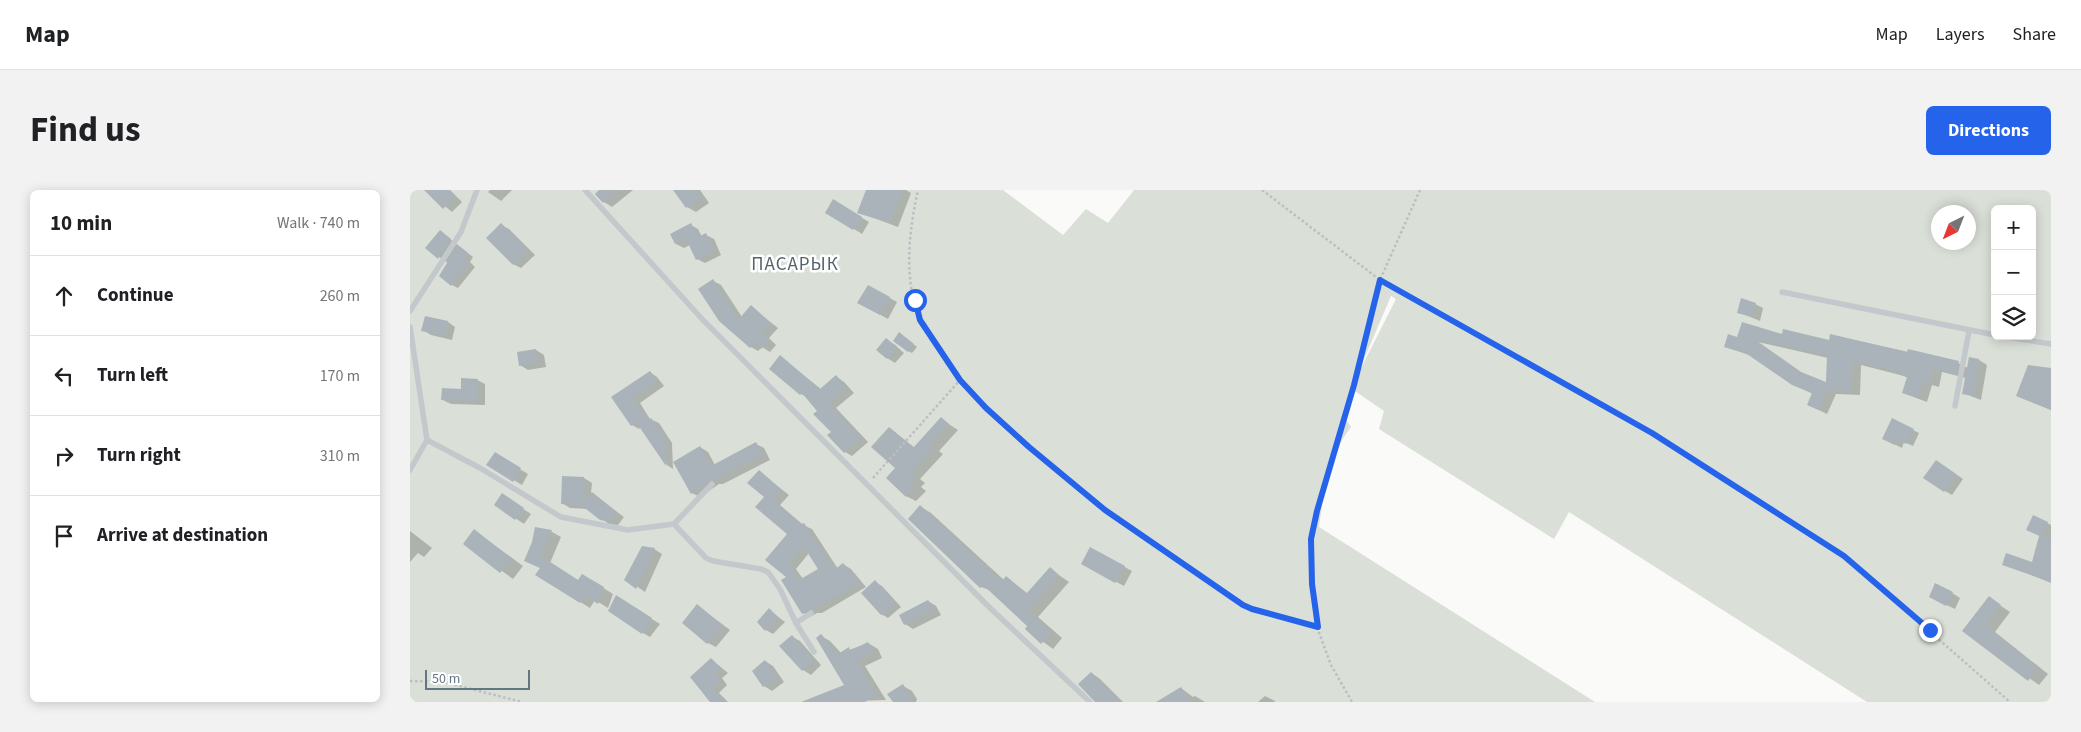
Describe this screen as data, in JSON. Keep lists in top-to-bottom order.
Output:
{
  "districts": ["ПАСАРЫК"],
  "scale_bar": "50 m",
  "north": "bottom left",
  "page": {
    "header": "Map",
    "nav": ["Map", "Layers", "Share"],
    "title": "Find us",
    "buttons": "Directions",
    "heading": ["10 min", "Walk · 740 m"],
    "map_buttons": ["+", "−"],
    "list": [
      ["Continue", "260 m"],
      ["Turn left", "170 m"],
      ["Turn right", "310 m"],
      "Arrive at destination"
    ],
    "scale": "50 m"
  }
}
